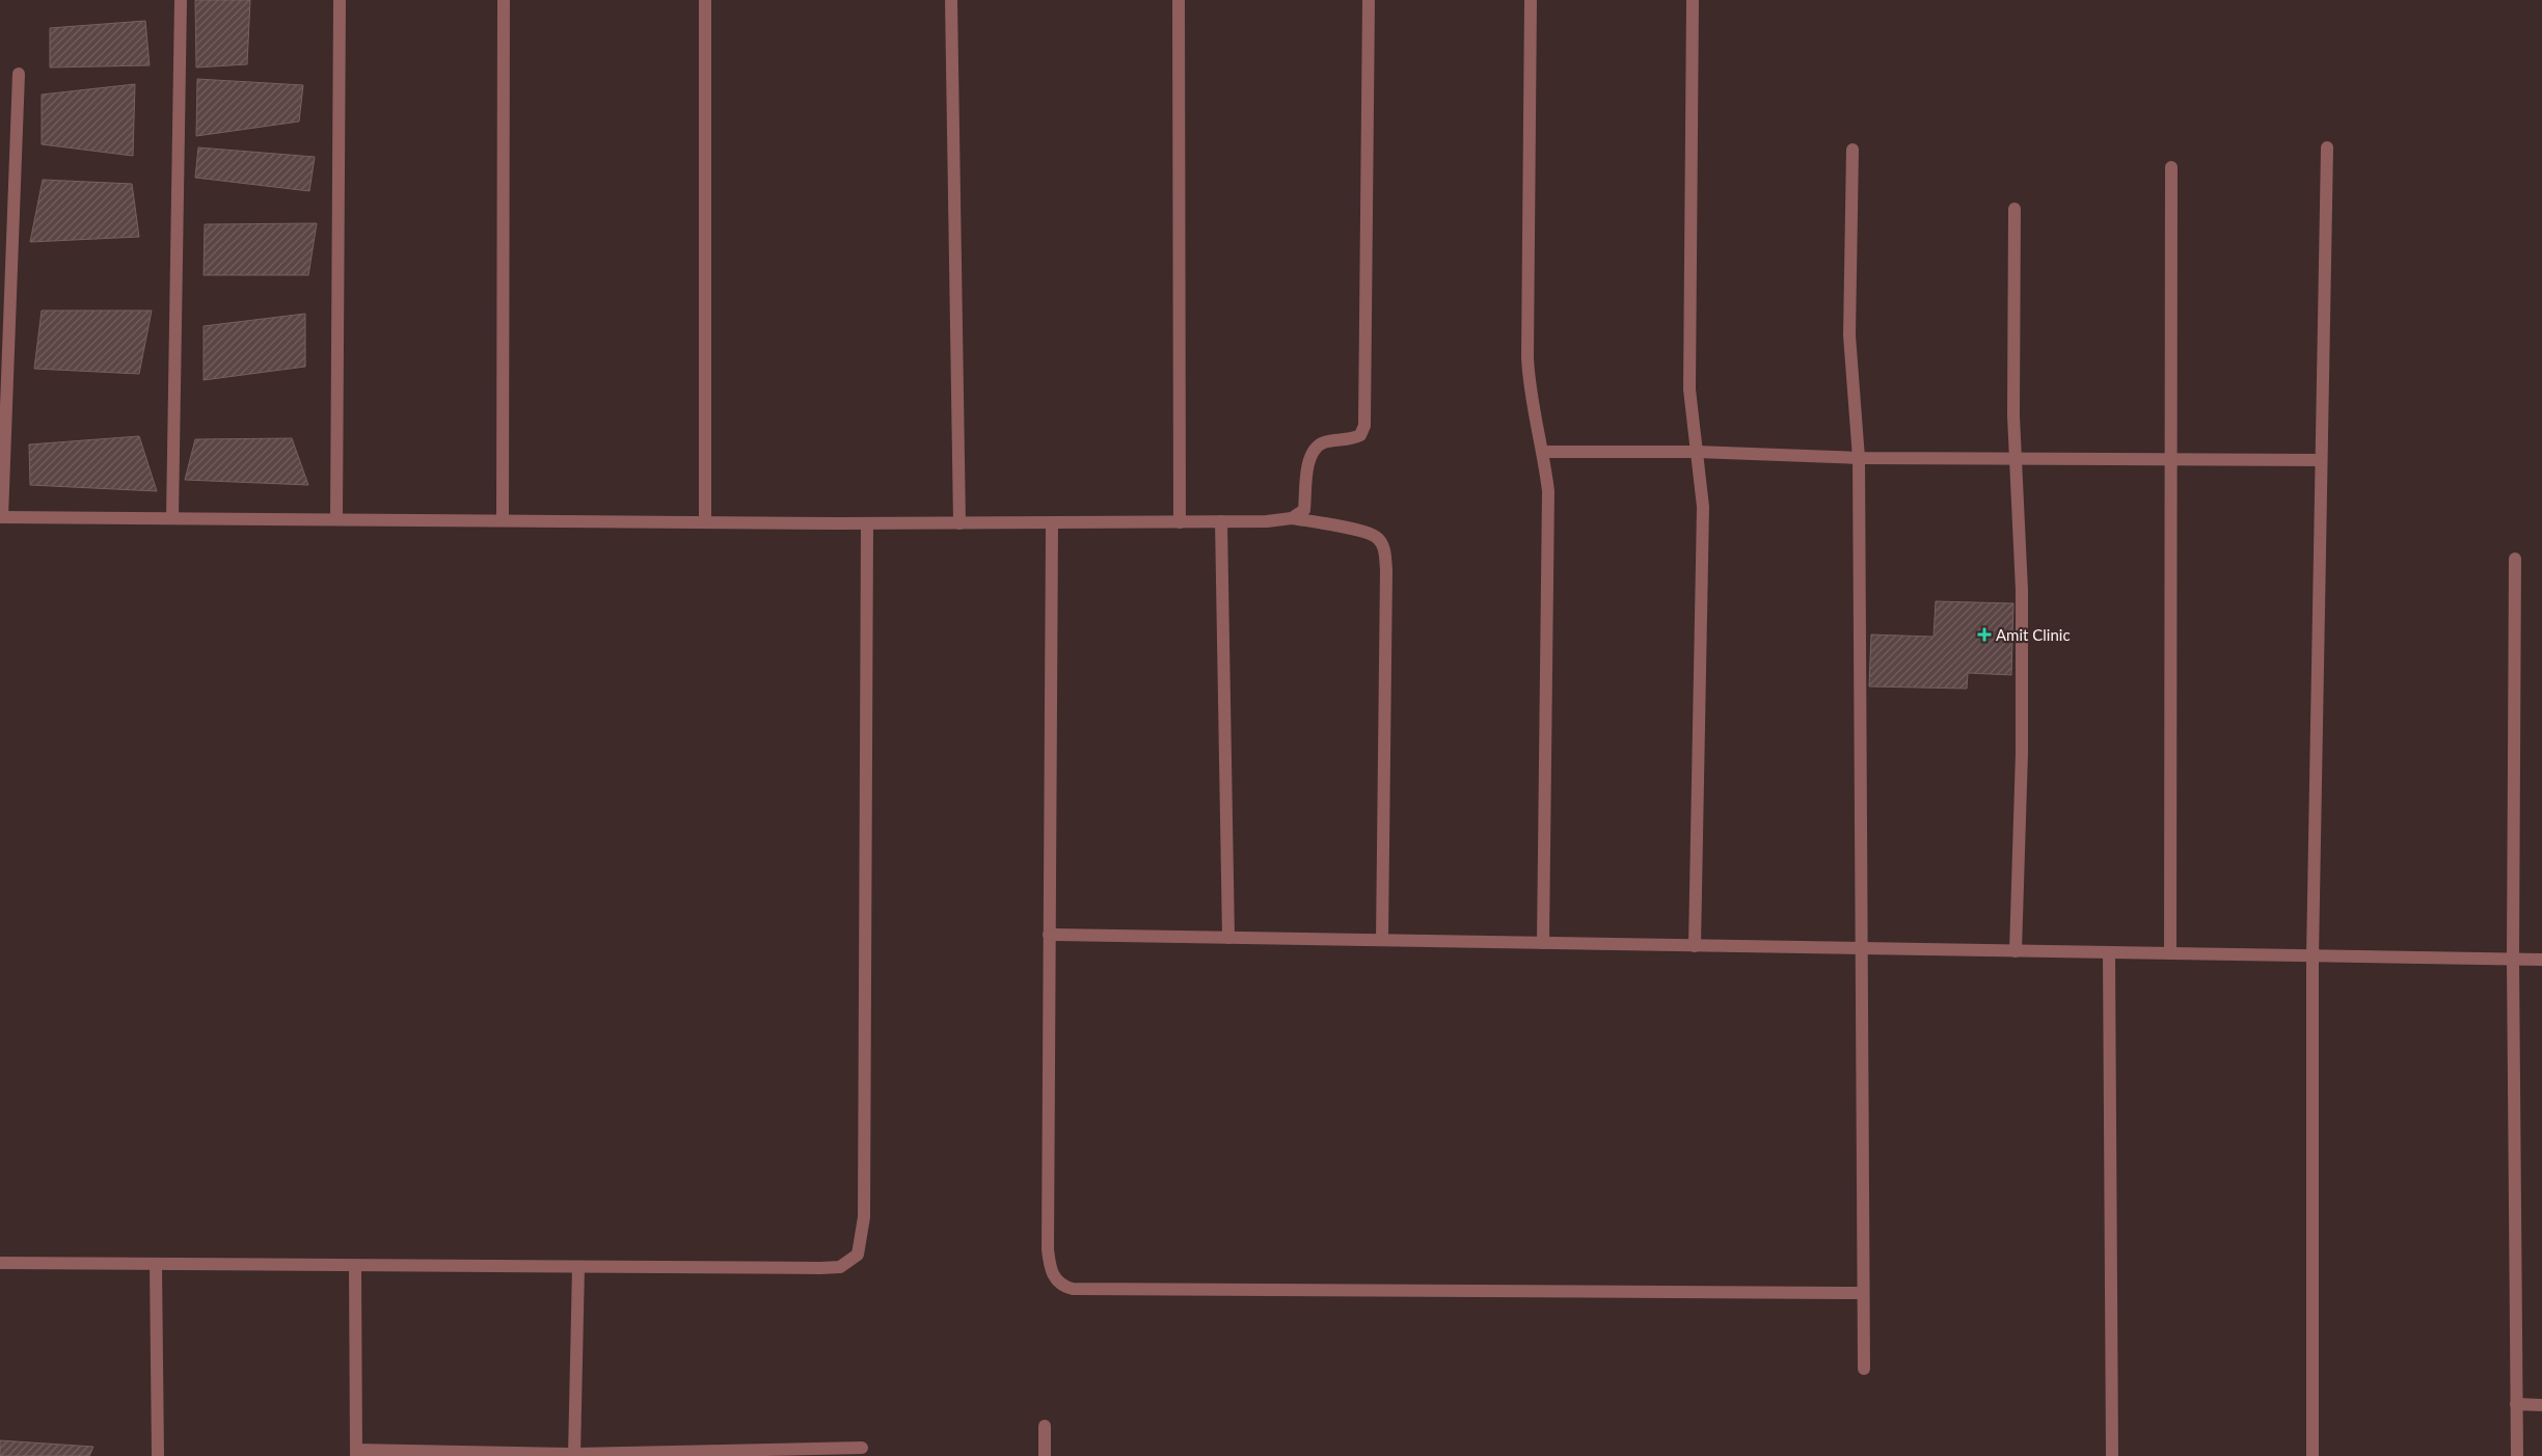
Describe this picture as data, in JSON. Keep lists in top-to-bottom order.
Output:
{
  "places": {
    "health": ["Amit Clinic"]
  }
}
